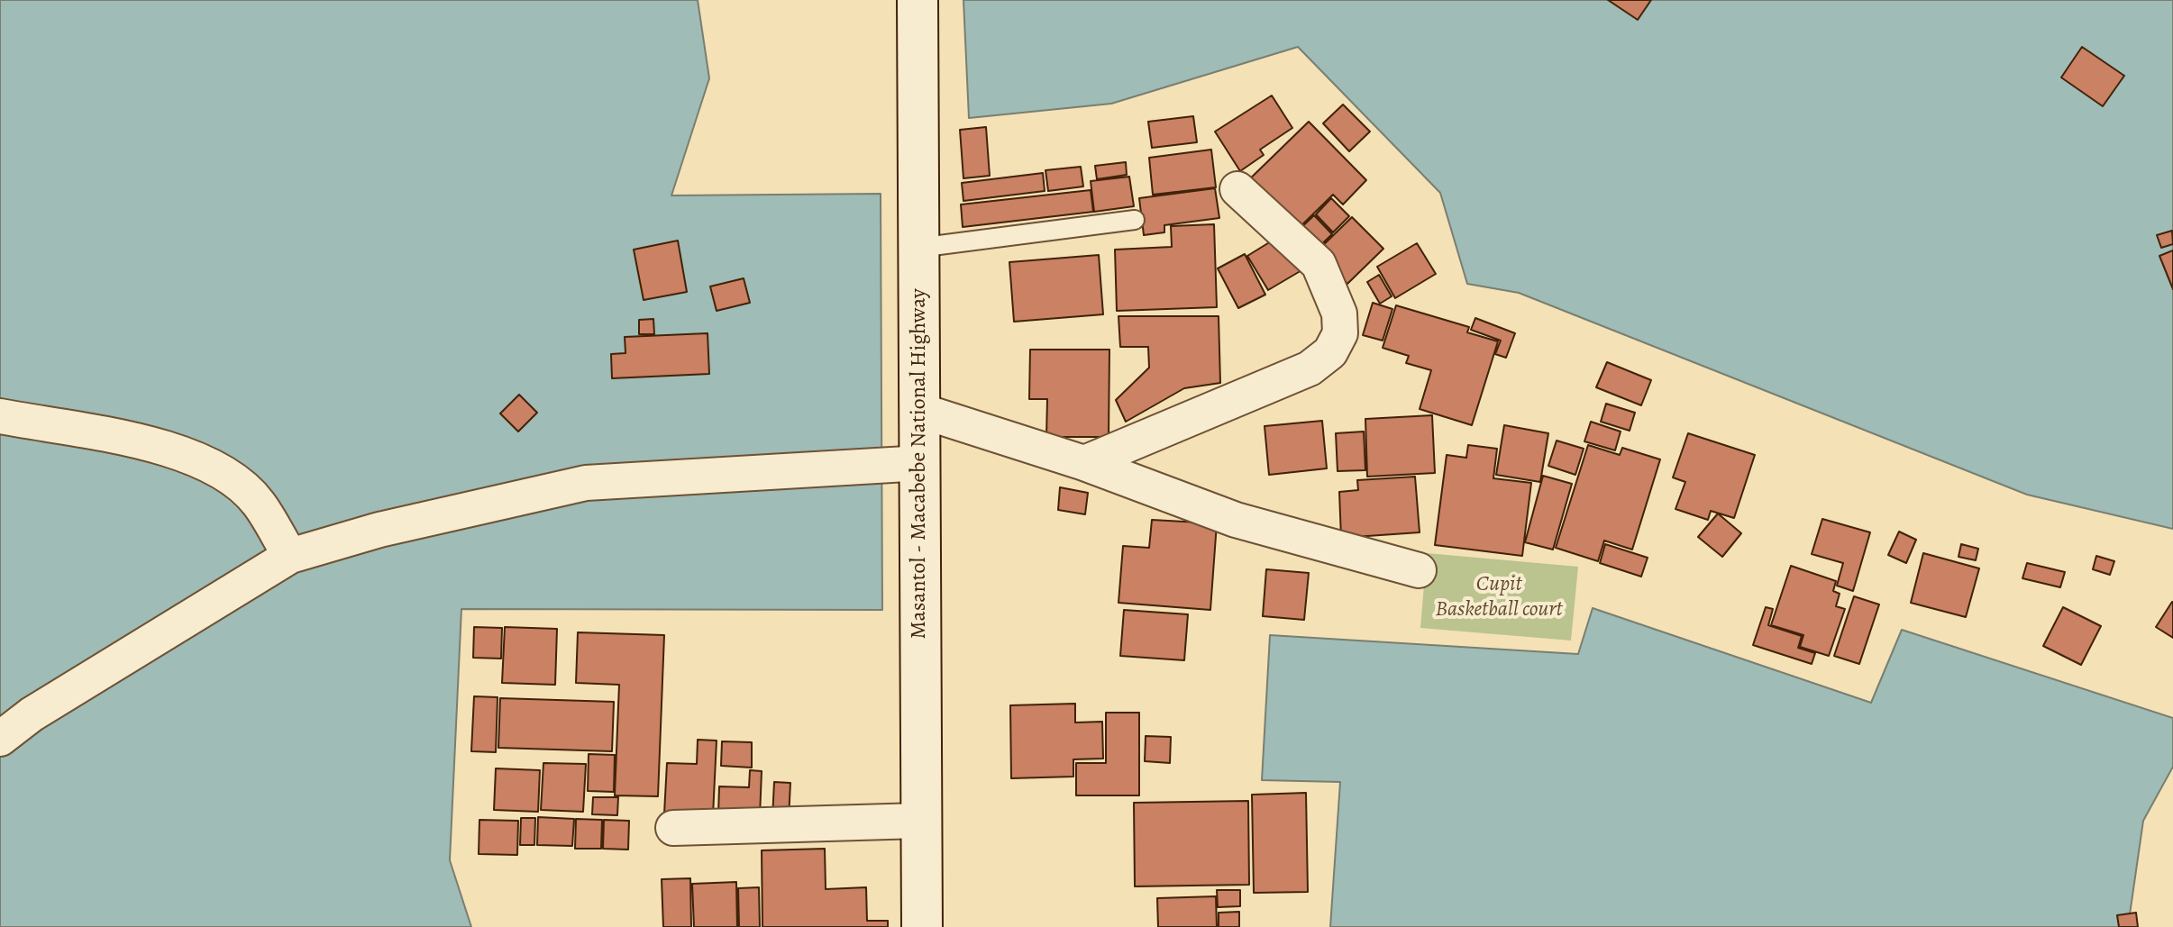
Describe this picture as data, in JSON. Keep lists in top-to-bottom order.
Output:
{
  "streets": {
    "main road": ["Masantol - Macabebe National Highway"]
  },
  "parks": ["Cupit Basketball court"]
}
